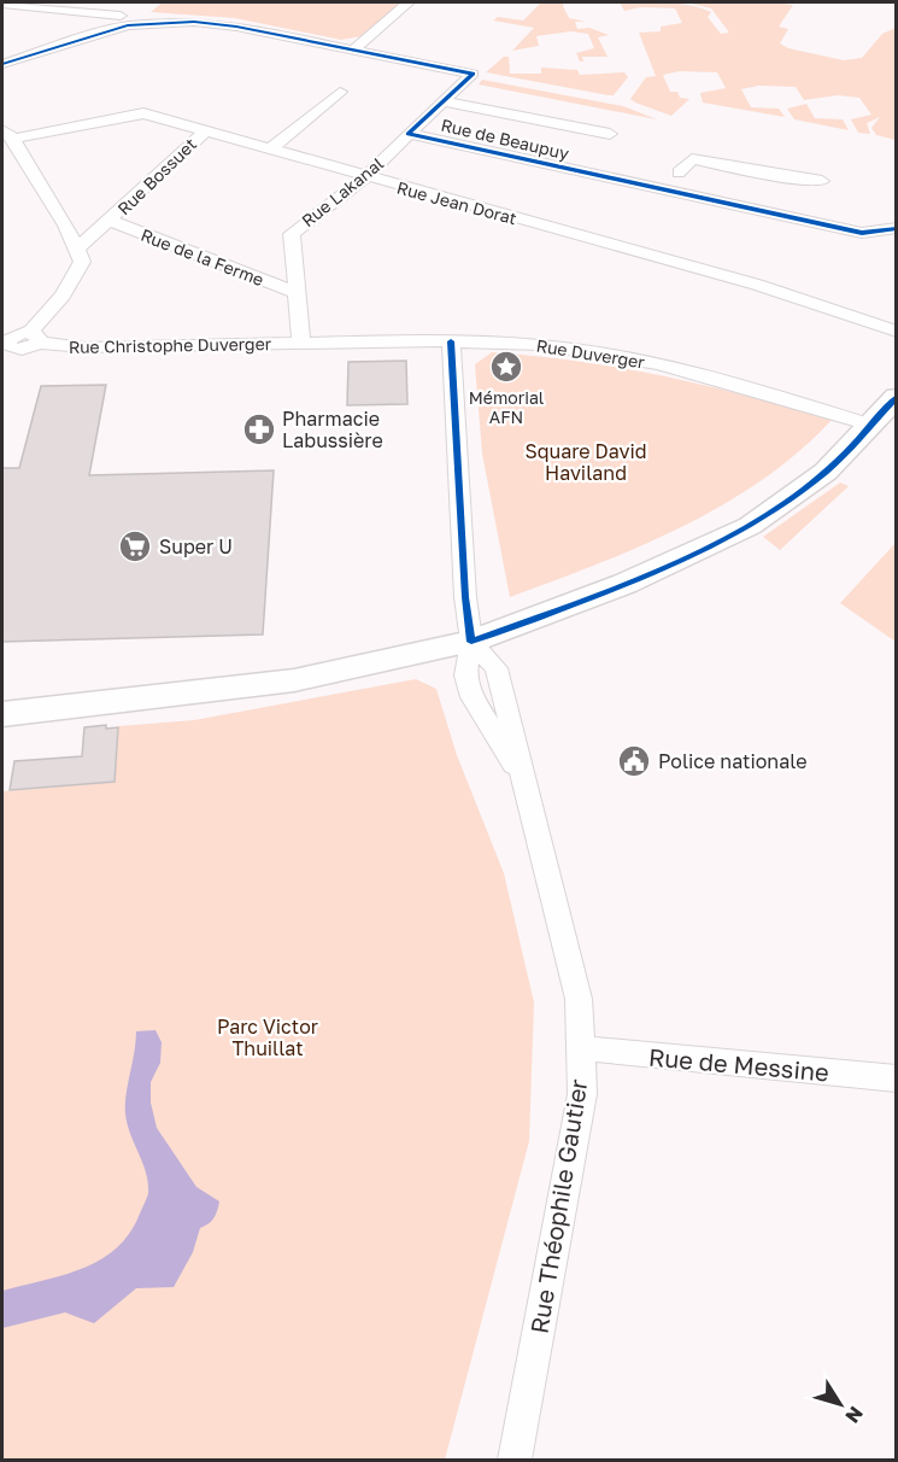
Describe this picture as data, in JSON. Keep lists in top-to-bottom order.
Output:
{
  "streets": {
    "street": [
      "Rue de Beaupuy",
      "Rue Bossuet",
      "Rue Lakanal",
      "Rue Jean Dorat",
      "Rue de la Ferme",
      "Rue Christophe Duverger",
      "Rue Duverger",
      "Rue de Messine",
      "Rue Théophile Gautier"
    ]
  },
  "crossings": [
    ["Rue de Beaupuy", "Rue Lakanal"],
    ["Rue Bossuet", "Rue Jean Dorat"],
    ["Rue Bossuet", "Rue de la Ferme"],
    ["Rue Lakanal", "Rue Jean Dorat"],
    ["Rue Lakanal", "Rue de la Ferme"],
    ["Rue Lakanal", "Rue Christophe Duverger"],
    ["Rue Lakanal", "Rue Duverger"],
    ["Rue Christophe Duverger", "Rue Duverger"],
    ["Rue de Messine", "Rue Théophile Gautier"]
  ],
  "parks": ["Square David Haviland", "Parc Victor Thuillat"],
  "places": {
    "place": ["Mémorial AFN"],
    "pharmacy": ["Pharmacie Labussière"],
    "supermarket": ["Super U"],
    "public building": ["Police nationale"]
  },
  "north": "bottom right"
}
